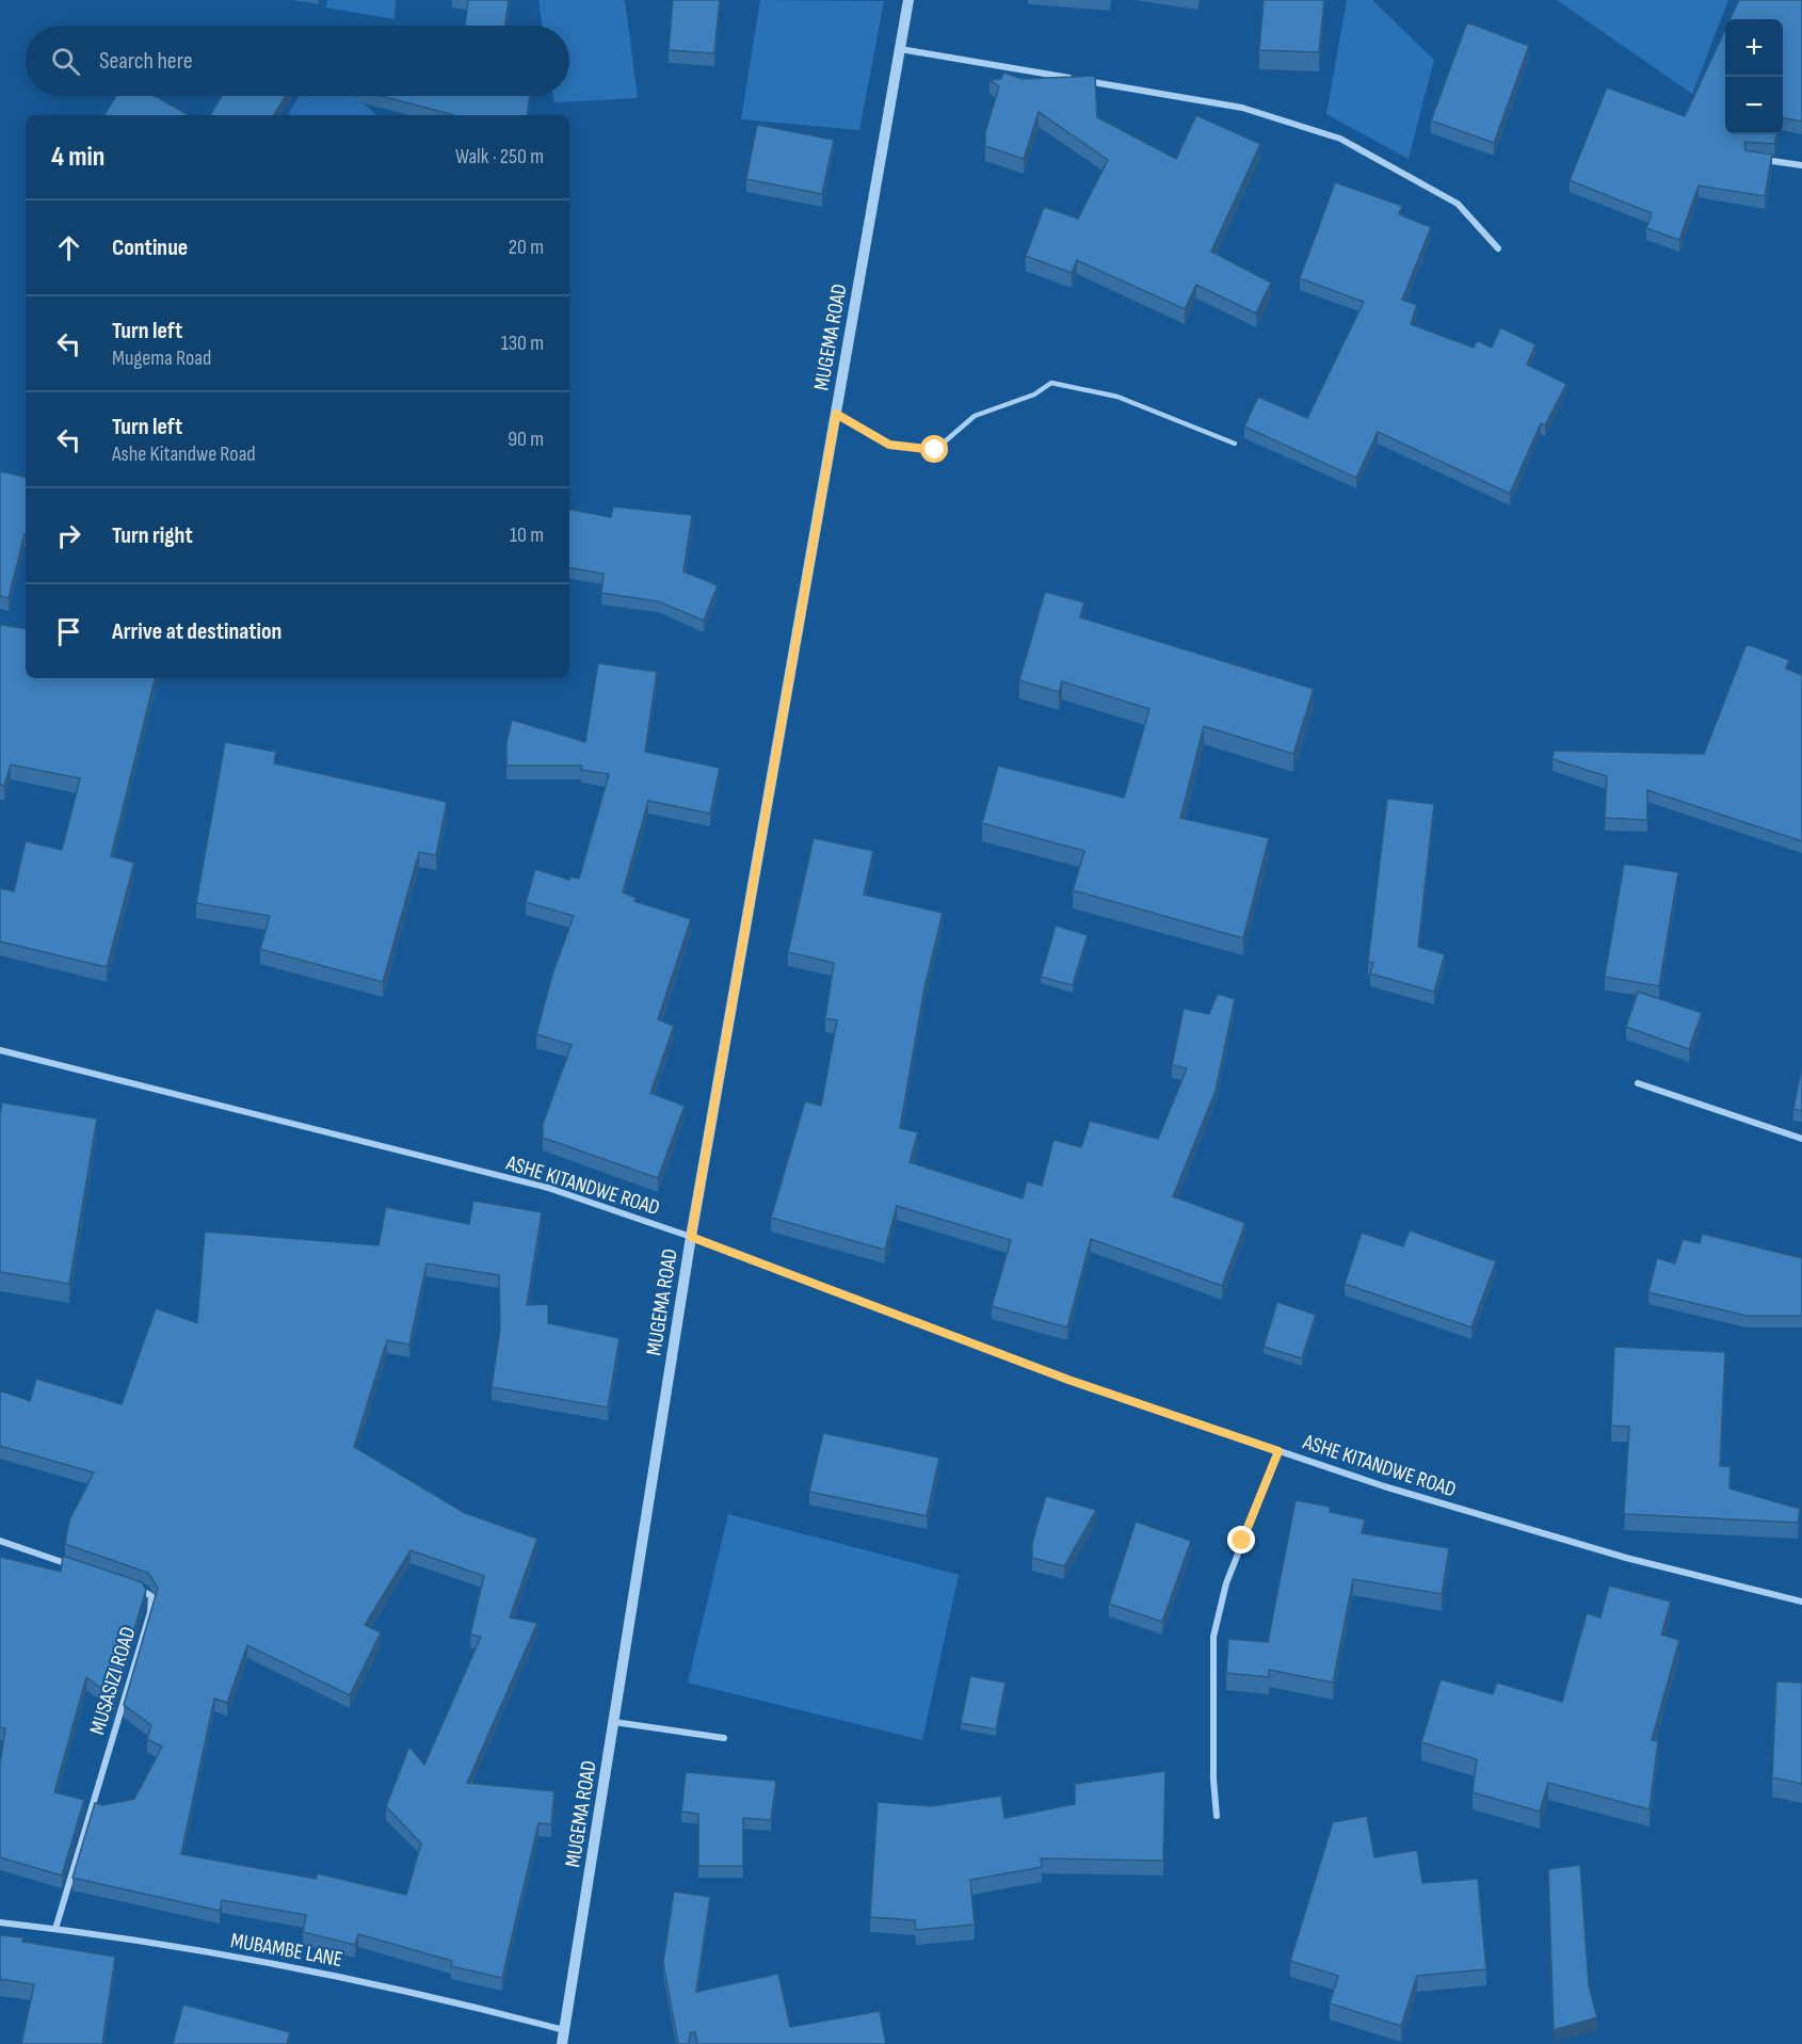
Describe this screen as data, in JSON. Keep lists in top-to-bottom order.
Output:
{
  "streets": {
    "street": [
      "MUGEMA ROAD",
      "ASHE KITANDWE ROAD",
      "MUSASIZI ROAD",
      "MUBAMBE LANE"
    ]
  },
  "crossings": [
    ["MUGEMA ROAD", "ASHE KITANDWE ROAD"],
    ["MUGEMA ROAD", "MUBAMBE LANE"],
    ["MUSASIZI ROAD", "MUBAMBE LANE"]
  ],
  "page": {
    "map_buttons": ["+", "−"],
    "search": "Search here",
    "heading": ["4 min", "Walk · 250 m"],
    "list": [
      ["Continue", "20 m"],
      ["Turn left", "Mugema Road", "130 m"],
      ["Turn left", "Ashe Kitandwe Road", "90 m"],
      ["Turn right", "10 m"],
      "Arrive at destination"
    ]
  }
}
